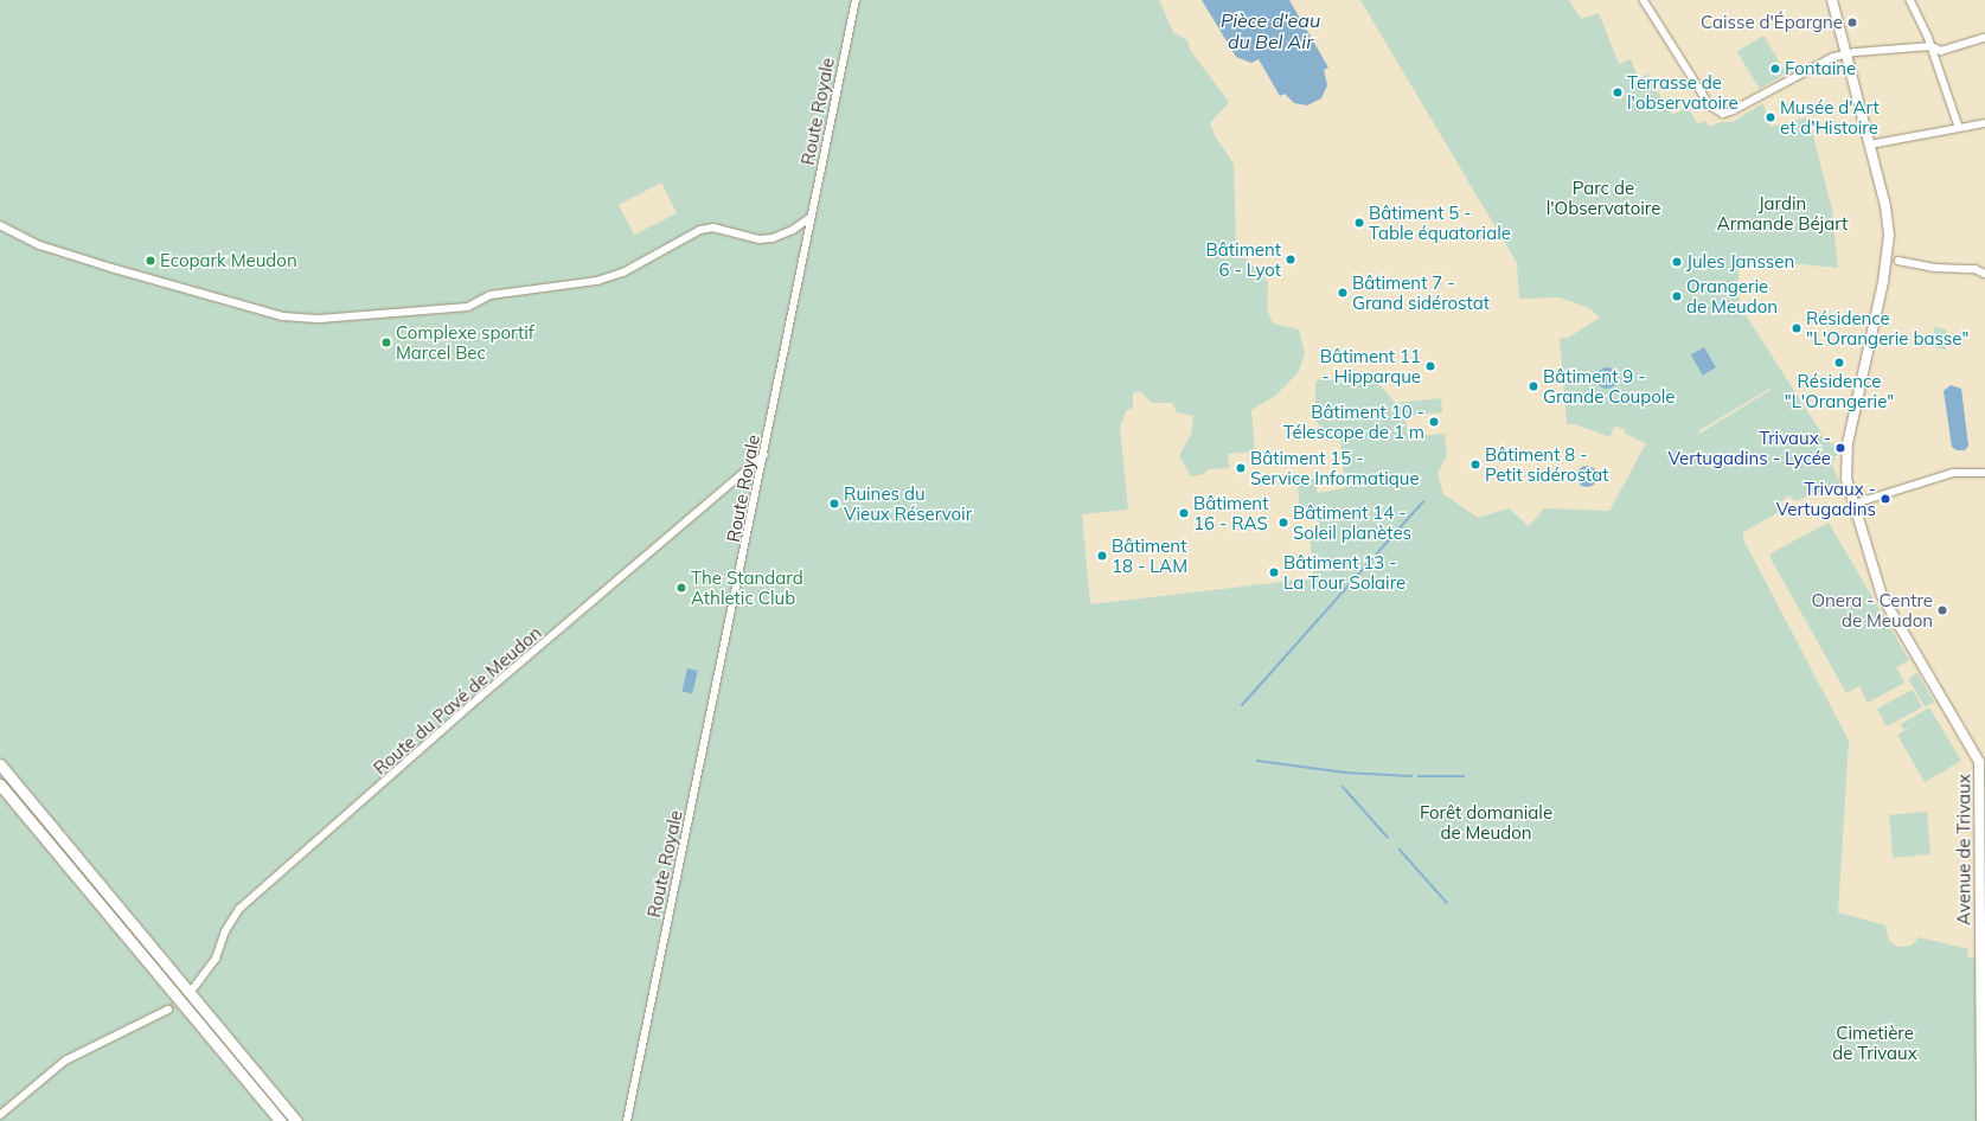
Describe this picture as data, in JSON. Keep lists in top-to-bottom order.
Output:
{
  "streets": {
    "main road": ["Avenue de Trivaux"],
    "street": ["Route Royale", "Route du Pavé de Meudon"]
  },
  "crossings": [
    ["Route Royale", "Route du Pavé de Meudon"]
  ],
  "water": ["Pièce d'eau du Bel Air"],
  "parks": [
    "Parc de l'Observatoire",
    "Jardin Armande Béjart",
    "Forêt domaniale de Meudon",
    "Cimetière de Trivaux"
  ],
  "places": [
    "Caisse d'Épargne",
    "Fontaine",
    "Terrasse de l'observatoire",
    "Musée d'Art et d'Histoire",
    "Bâtiment 5 - Table équatoriale",
    "Bâtiment 6 - Lyot",
    "Ecopark Meudon",
    "Jules Janssen",
    "Bâtiment 7 - Grand sidérostat",
    "Orangerie de Meudon",
    "Résidence \"L'Orangerie basse\"",
    "Complexe sportif Marcel Bec",
    "Résidence \"L'Orangerie\"",
    "Bâtiment 11 - Hipparque",
    "Bâtiment 9 - Grande Coupole",
    "Bâtiment 10 - Télescope de 1 m",
    "Trivaux - Vertugadins - Lycée",
    "Bâtiment 8 - Petit sidérostat",
    "Bâtiment 15 - Service Informatique",
    "Trivaux - Vertugadins",
    "Ruines du Vieux Réservoir",
    "Bâtiment 16 - RAS",
    "Bâtiment 14 - Soleil planètes",
    "Bâtiment 18 - LAM",
    "Bâtiment 13 - La Tour Solaire",
    "The Standard Athletic Club",
    "Onera - Centre de Meudon"
  ]
}
